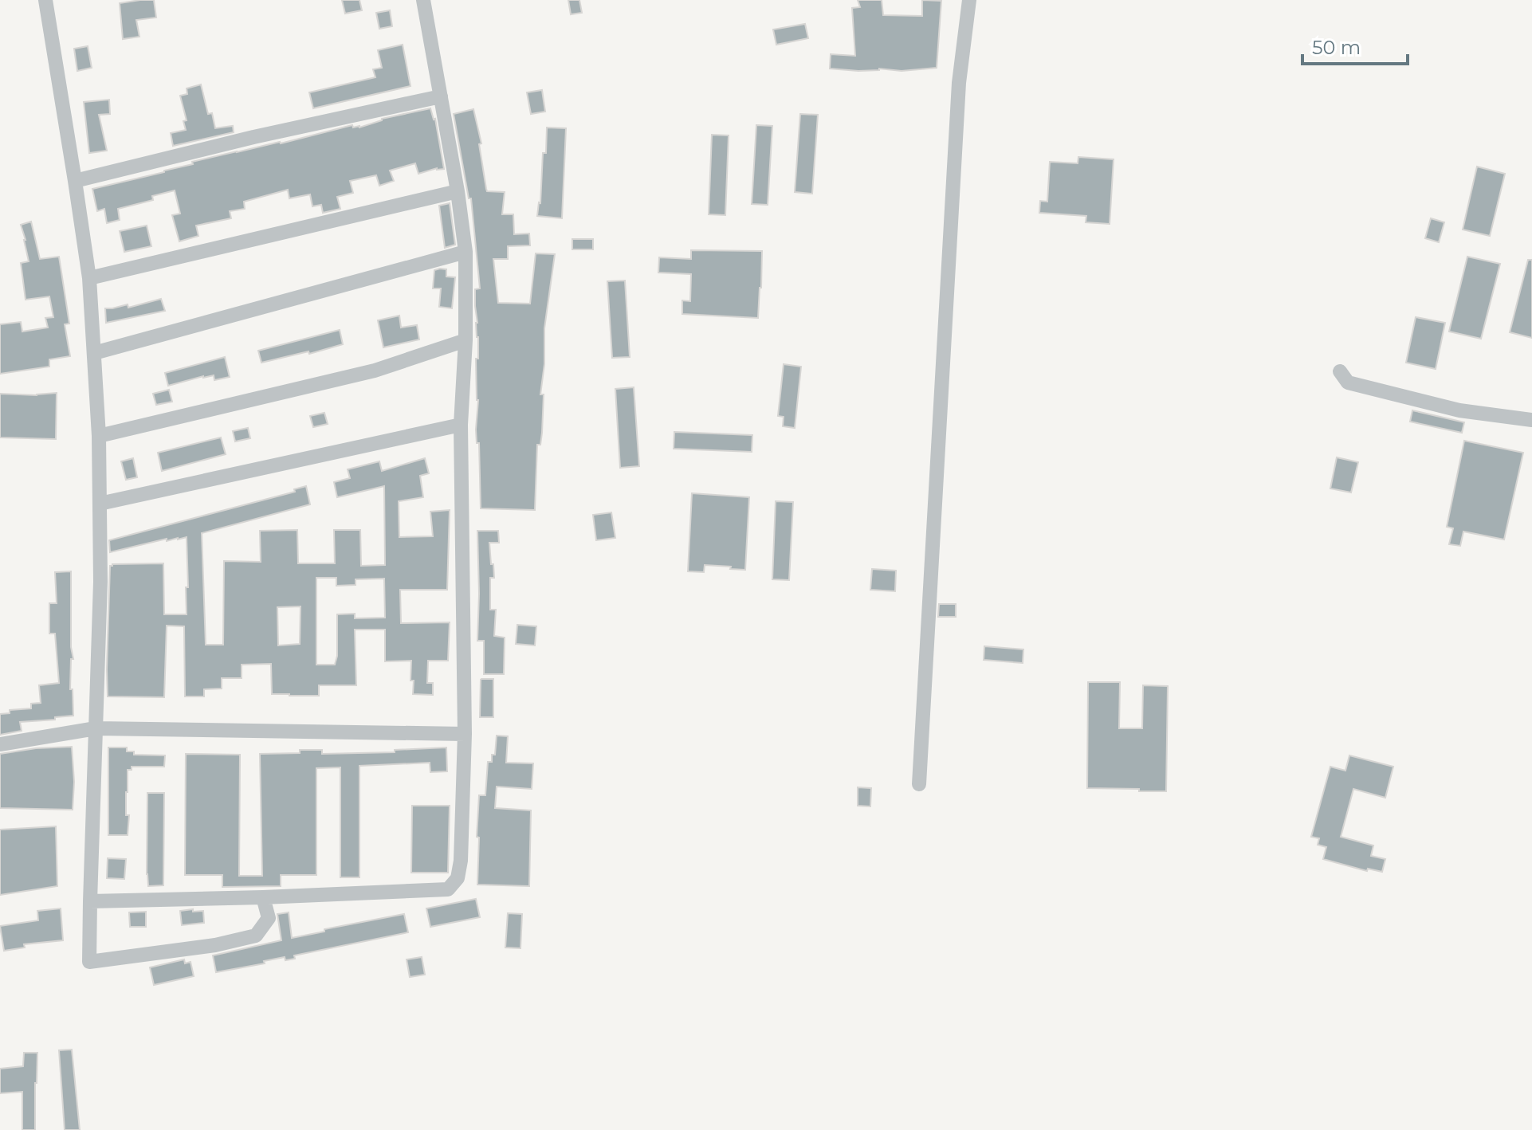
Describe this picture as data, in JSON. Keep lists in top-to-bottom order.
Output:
{
  "scale_bar": "50 m"
}
